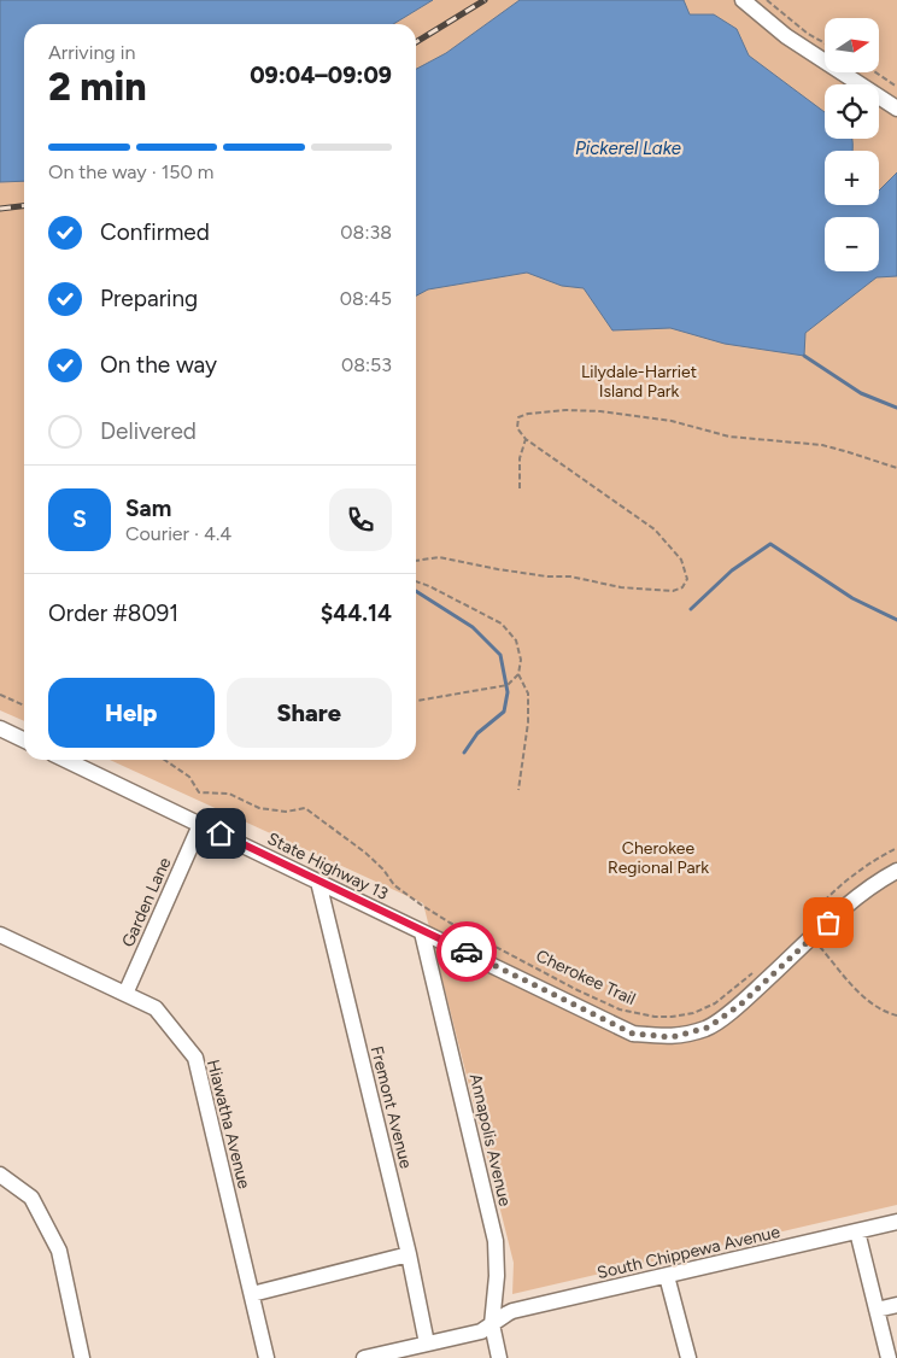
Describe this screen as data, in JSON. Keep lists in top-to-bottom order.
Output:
{
  "streets": {
    "street": [
      "State Highway 13",
      "Garden Lane",
      "Fremont Avenue",
      "Hiawatha Avenue",
      "Annapolis Avenue",
      "South Chippewa Avenue"
    ],
    "path": ["Cherokee Trail"]
  },
  "crossings": [
    ["State Highway 13", "Garden Lane"],
    ["State Highway 13", "Fremont Avenue"],
    ["State Highway 13", "Annapolis Avenue"],
    ["Garden Lane", "Hiawatha Avenue"],
    ["Fremont Avenue", "South Chippewa Avenue"],
    ["Annapolis Avenue", "South Chippewa Avenue"]
  ],
  "water": ["Pickerel Lake"],
  "parks": ["Lilydale-Harriet Island Park", "Cherokee Regional Park"],
  "north": "right",
  "page": {
    "map_buttons": ["+", "−"],
    "heading": ["2 min", "Arriving in", "09:04–09:09"],
    "panel": [
      "Sam",
      "Courier · 4.4",
      "Order #8091",
      "$44.14"
    ],
    "bar": "On the way · 150 m",
    "list": [
      ["Confirmed", "08:38"],
      ["Preparing", "08:45"],
      ["On the way", "08:53"],
      "Delivered"
    ],
    "round": "S",
    "buttons": ["Help", "Share"]
  }
}
